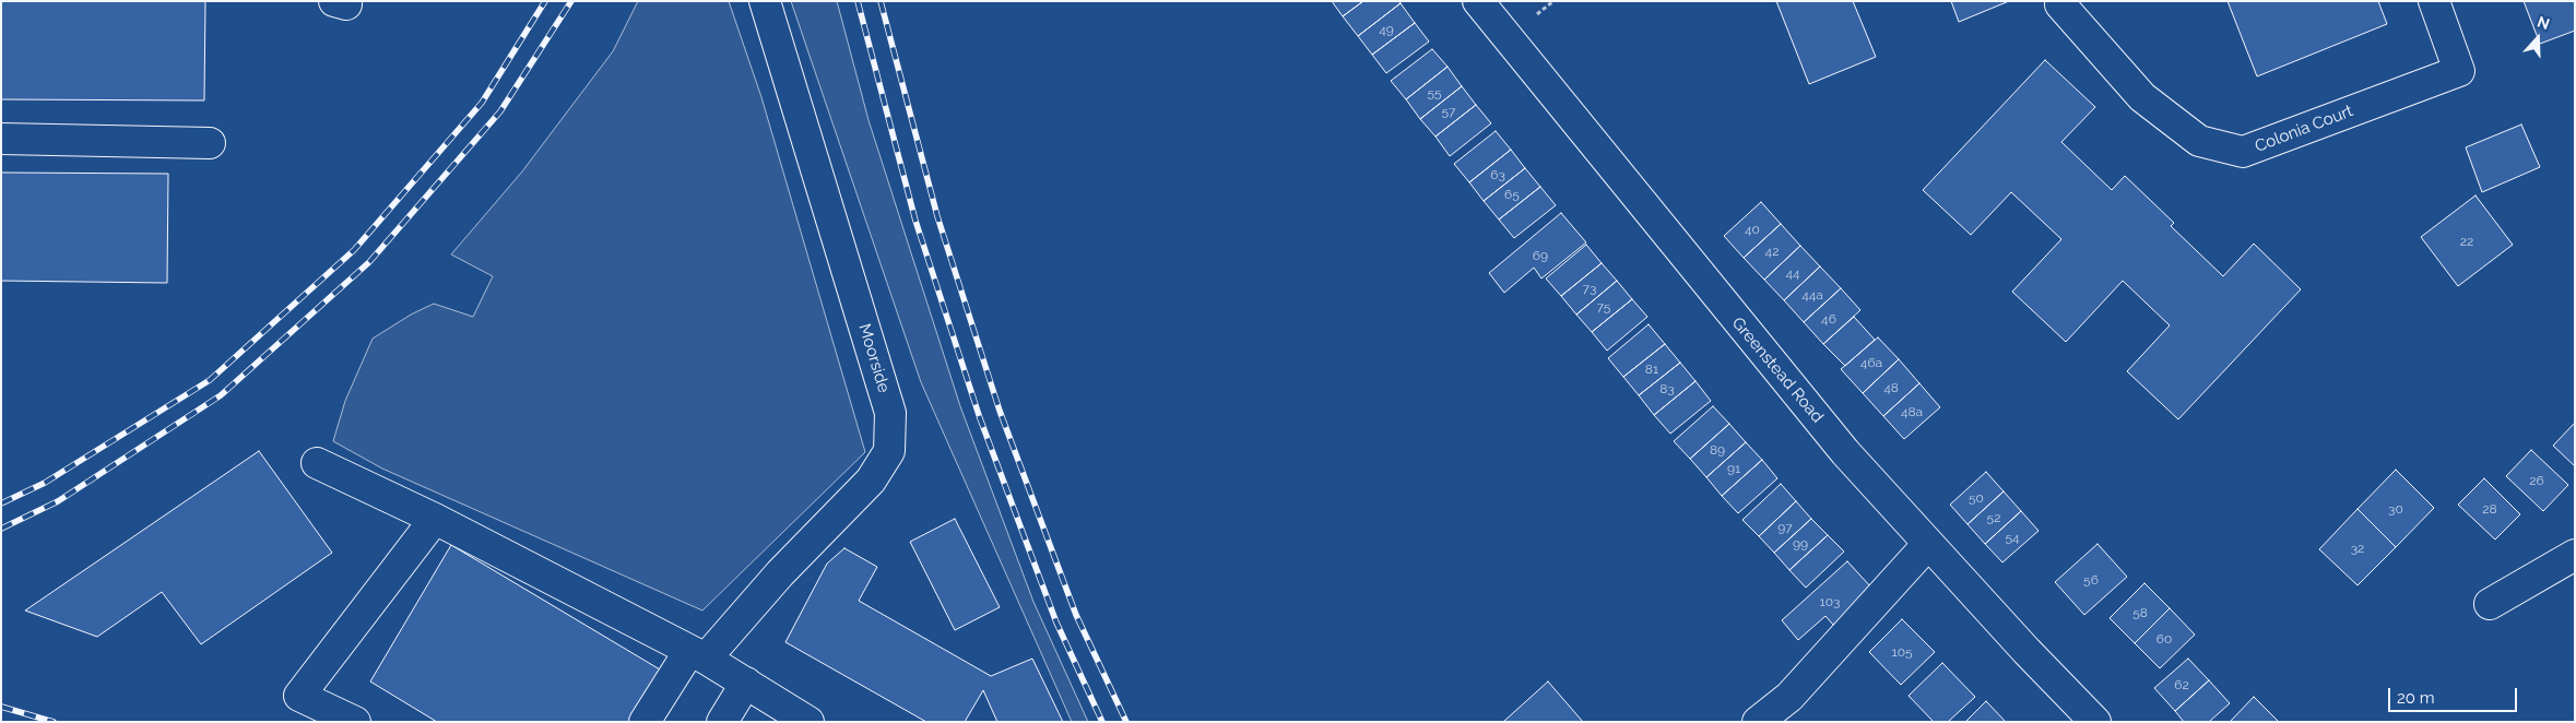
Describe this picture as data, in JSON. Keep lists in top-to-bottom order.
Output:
{
  "streets": {
    "street": ["Colonia Court", "Moorside", "Greenstead Road"]
  },
  "house_numbers": [
    "49",
    "55",
    "57",
    "63",
    "65",
    "40",
    "22",
    "42",
    "69",
    "44",
    "73",
    "44a",
    "75",
    "46",
    "46a",
    "81",
    "48",
    "83",
    "48a",
    "89",
    "91",
    "26",
    "50",
    "30",
    "28",
    "52",
    "97",
    "54",
    "99",
    "32",
    "56",
    "103",
    "58",
    "60",
    "105",
    "62"
  ],
  "scale_bar": "20 m",
  "north": "top"
}
